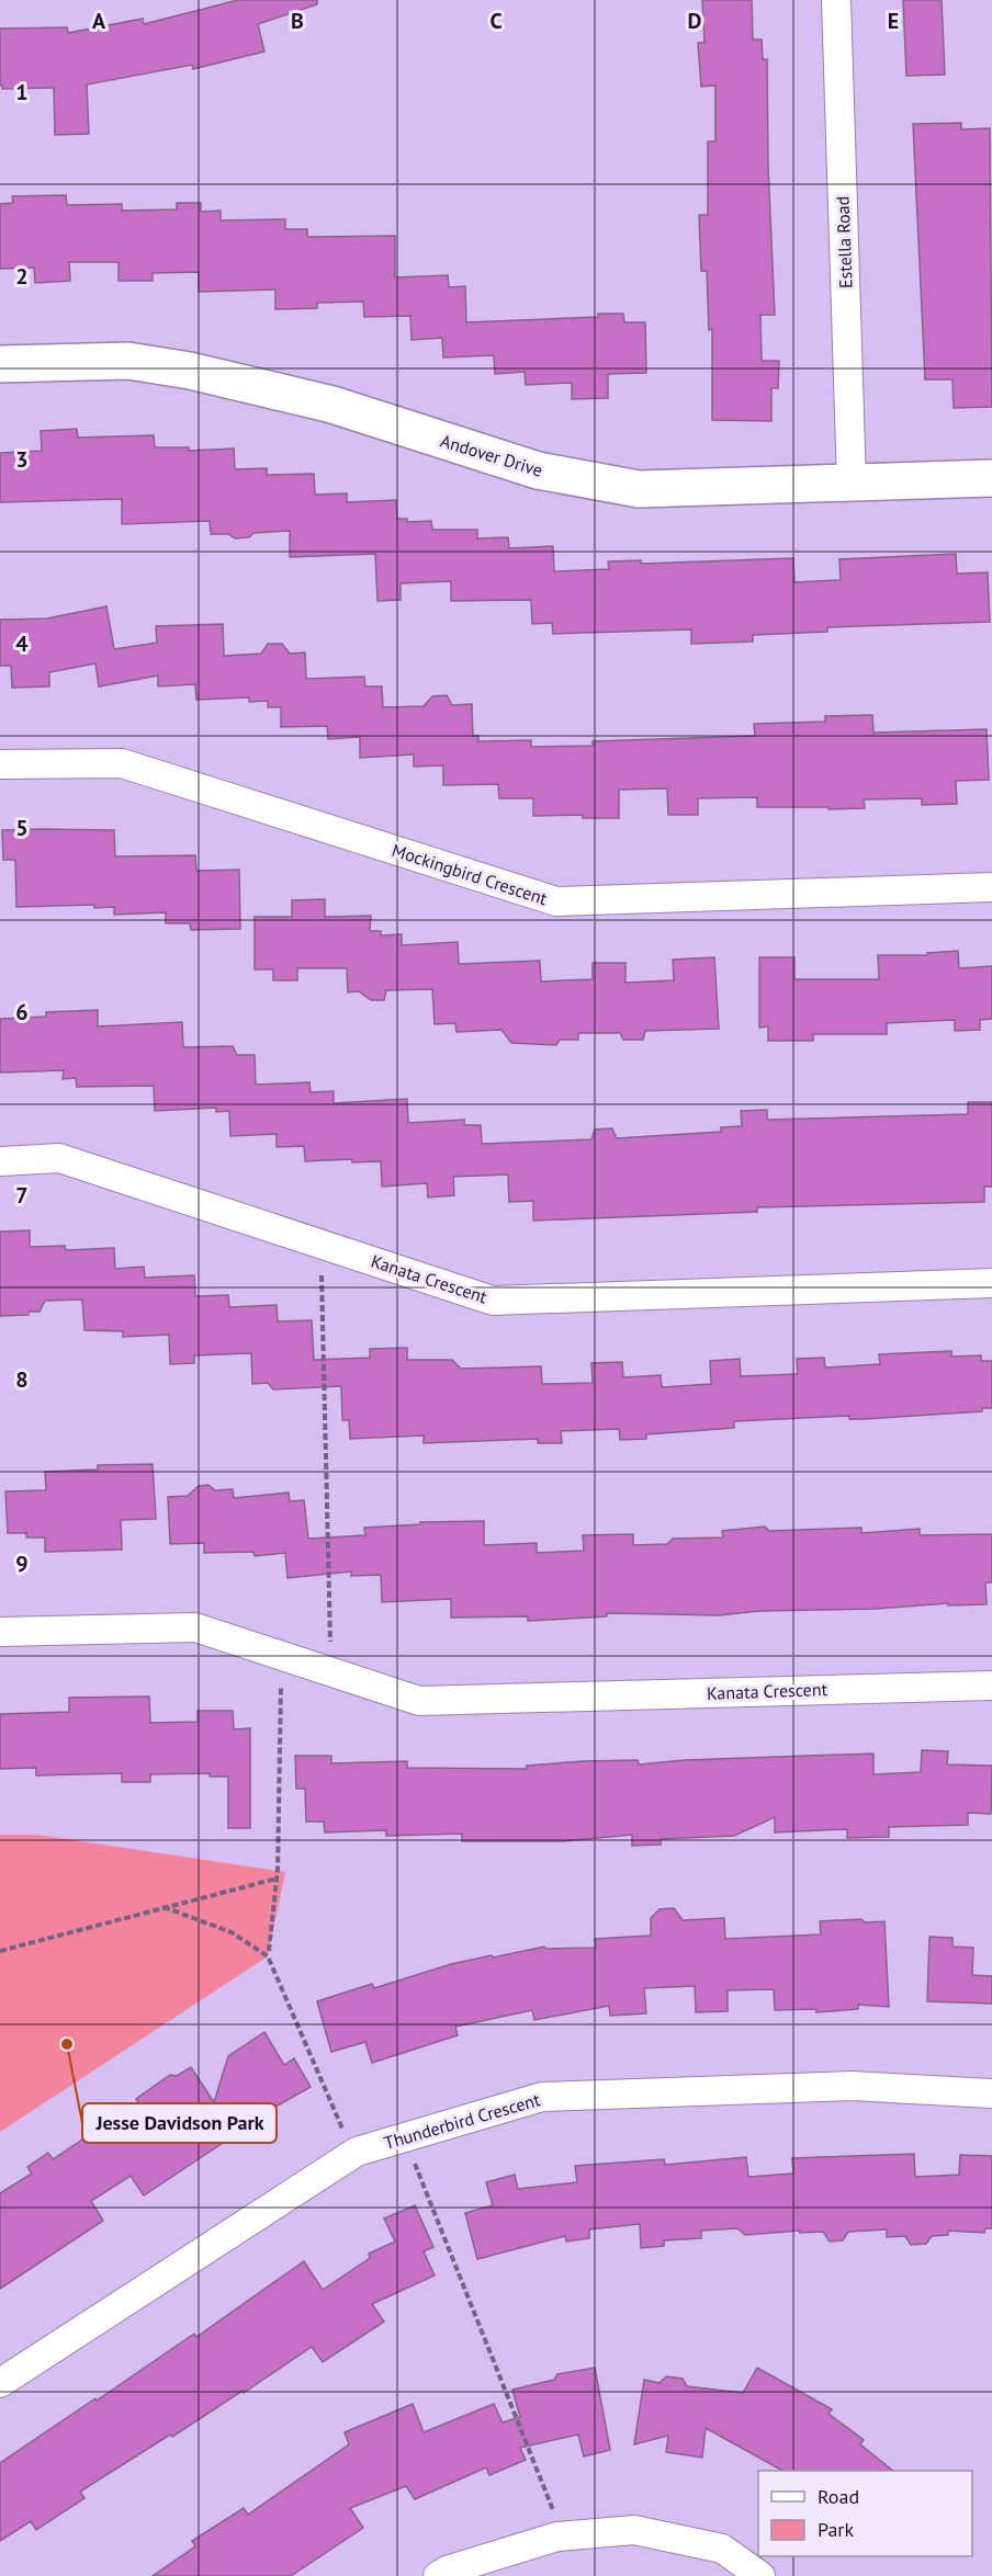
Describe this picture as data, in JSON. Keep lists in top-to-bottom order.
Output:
{
  "streets": {
    "street": [
      "Estella Road",
      "Andover Drive",
      "Mockingbird Crescent",
      "Kanata Crescent",
      "Thunderbird Crescent"
    ]
  },
  "crossings": [
    ["Estella Road", "Andover Drive"]
  ],
  "places": ["Jesse Davidson Park"],
  "legend": ["Road", "Park"],
  "grid": {
    "columns": [
      "A",
      "B",
      "C",
      "D",
      "E"
    ],
    "rows": [
      "1",
      "2",
      "3",
      "4",
      "5",
      "6",
      "7",
      "8",
      "9"
    ]
  }
}
